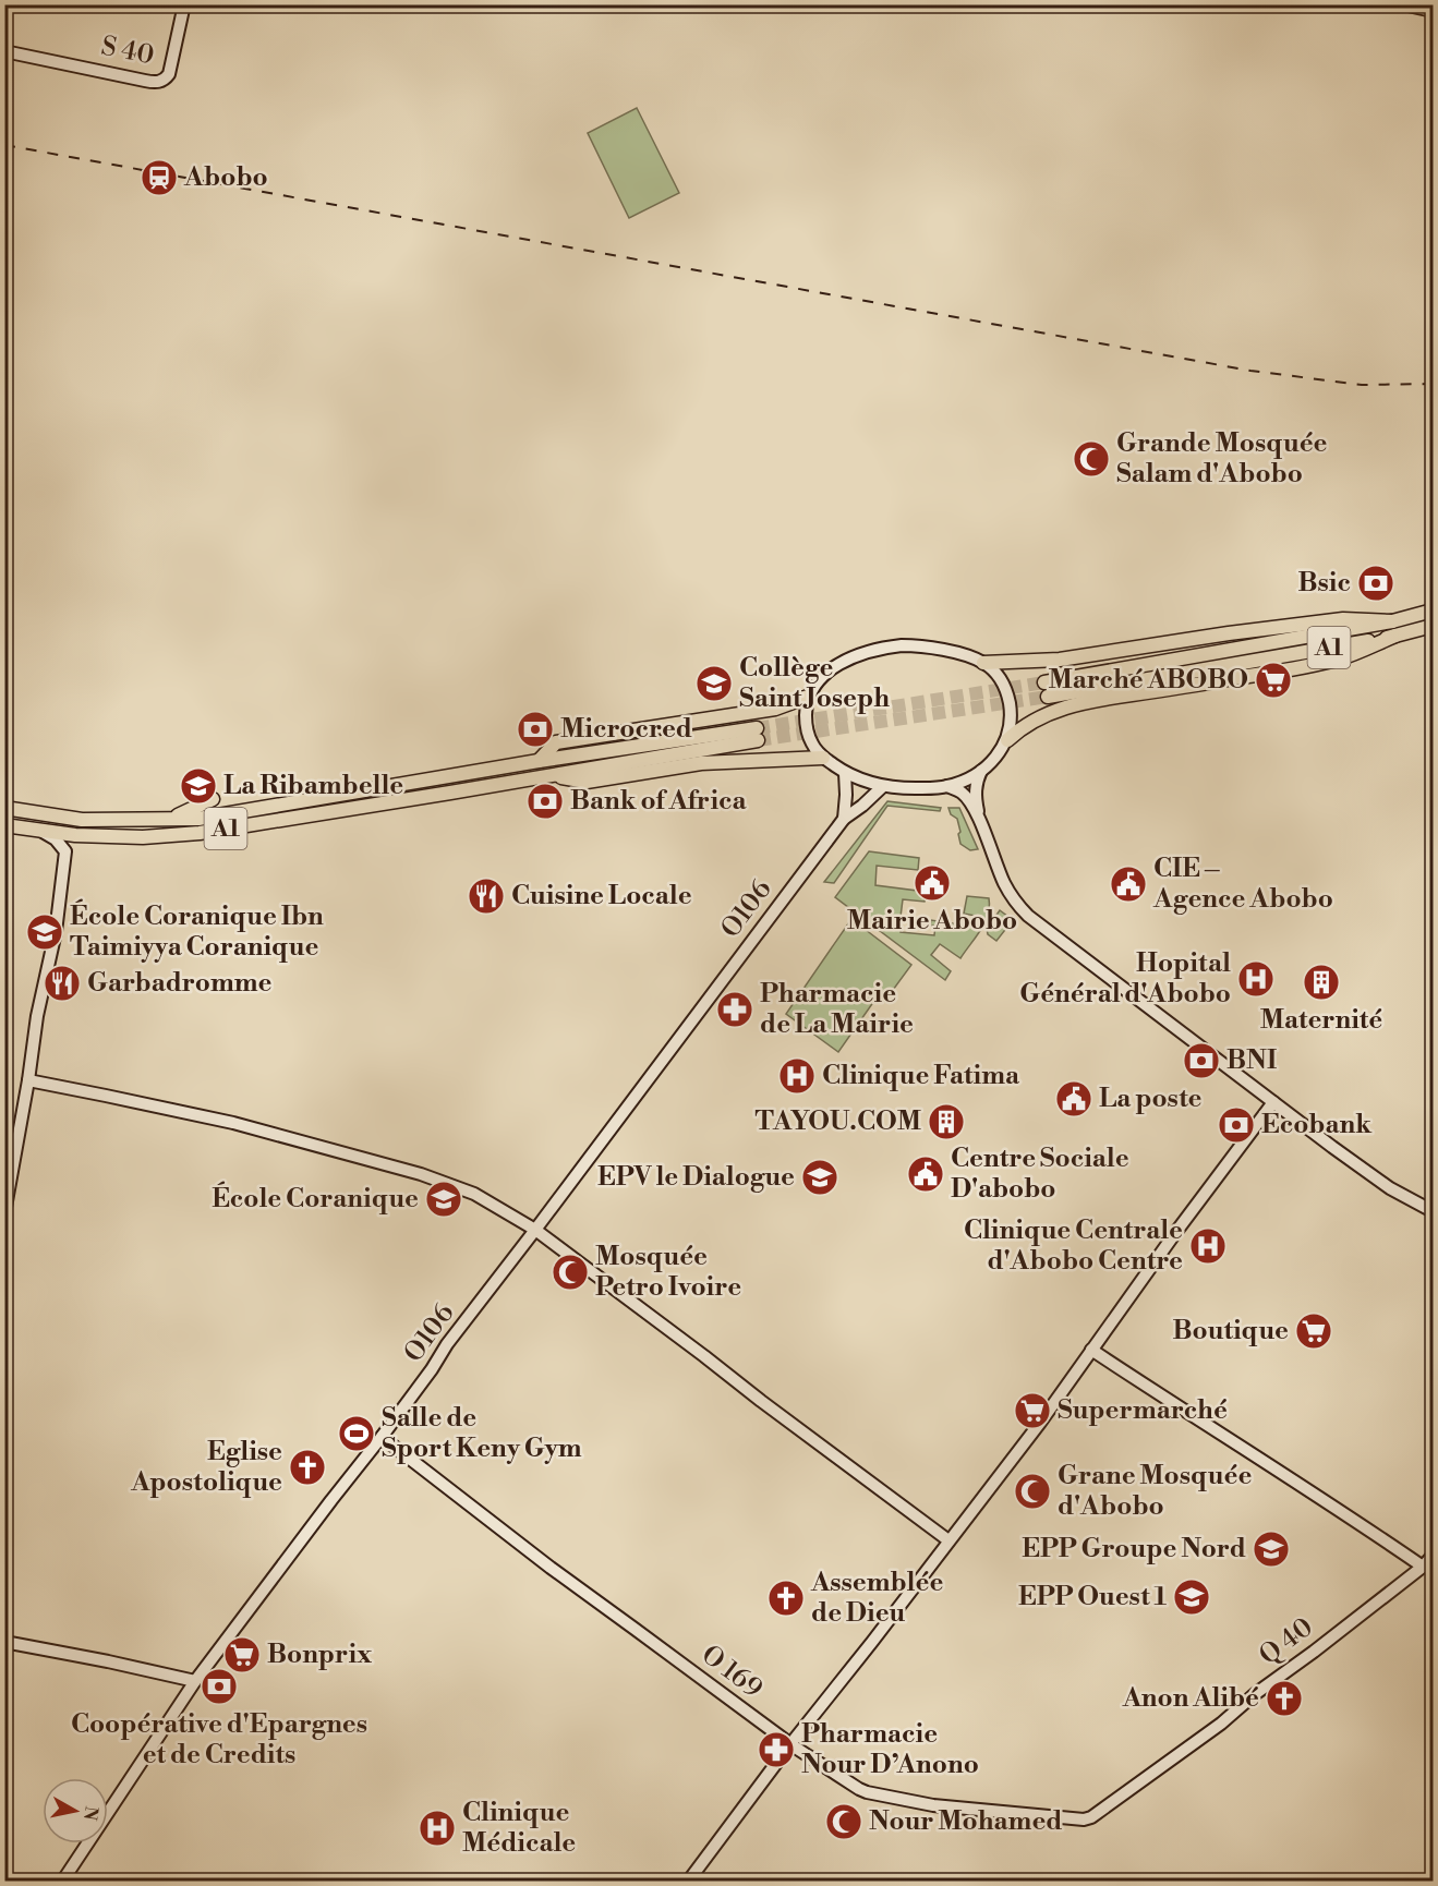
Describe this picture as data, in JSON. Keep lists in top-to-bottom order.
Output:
{
  "streets": {
    "main road": ["A1"],
    "street": [
      "S 40",
      "O106",
      "Q 40",
      "O 169"
    ]
  },
  "crossings": [
    ["O106", "O 169"],
    ["Q 40", "O 169"]
  ],
  "places": {
    "station": ["Abobo"],
    "mosque": [
      "Grande Mosquée Salam d'Abobo",
      "Mosquée Petro Ivoire",
      "Grane Mosquée d'Abobo",
      "Nour Mohamed"
    ],
    "bank": [
      "Bsic",
      "Microcred",
      "Bank of Africa",
      "BNI",
      "Ecobank",
      "Coopérative d'Epargnes et de Credits"
    ],
    "supermarket": [
      "Marché ABOBO",
      "Boutique",
      "Supermarché",
      "Bonprix"
    ],
    "school or university": [
      "Collège Saint Joseph",
      "La Ribambelle",
      "École Coranique Ibn Taimiyya Coranique",
      "EPV le Dialogue",
      "École Coranique",
      "EPP Groupe Nord",
      "EPP Ouest 1"
    ],
    "public building": [
      "Mairie Abobo",
      "CIE – Agence Abobo",
      "La poste",
      "Centre Sociale D'abobo"
    ],
    "restaurant": ["Cuisine Locale", "Garbadromme"],
    "hospital": [
      "Hopital Général d'Abobo",
      "Clinique Fatima",
      "Clinique Centrale d'Abobo Centre",
      "Clinique Médicale"
    ],
    "building": ["Maternité", "TAYOU.COM"],
    "pharmacy": ["Pharmacie de La Mairie", "Pharmacie Nour D’Anono"],
    "sports": ["Salle de Sport Keny Gym"],
    "church": ["Eglise Apostolique", "Assemblée de Dieu", "Anon Alibé"]
  },
  "north": "right"
}
